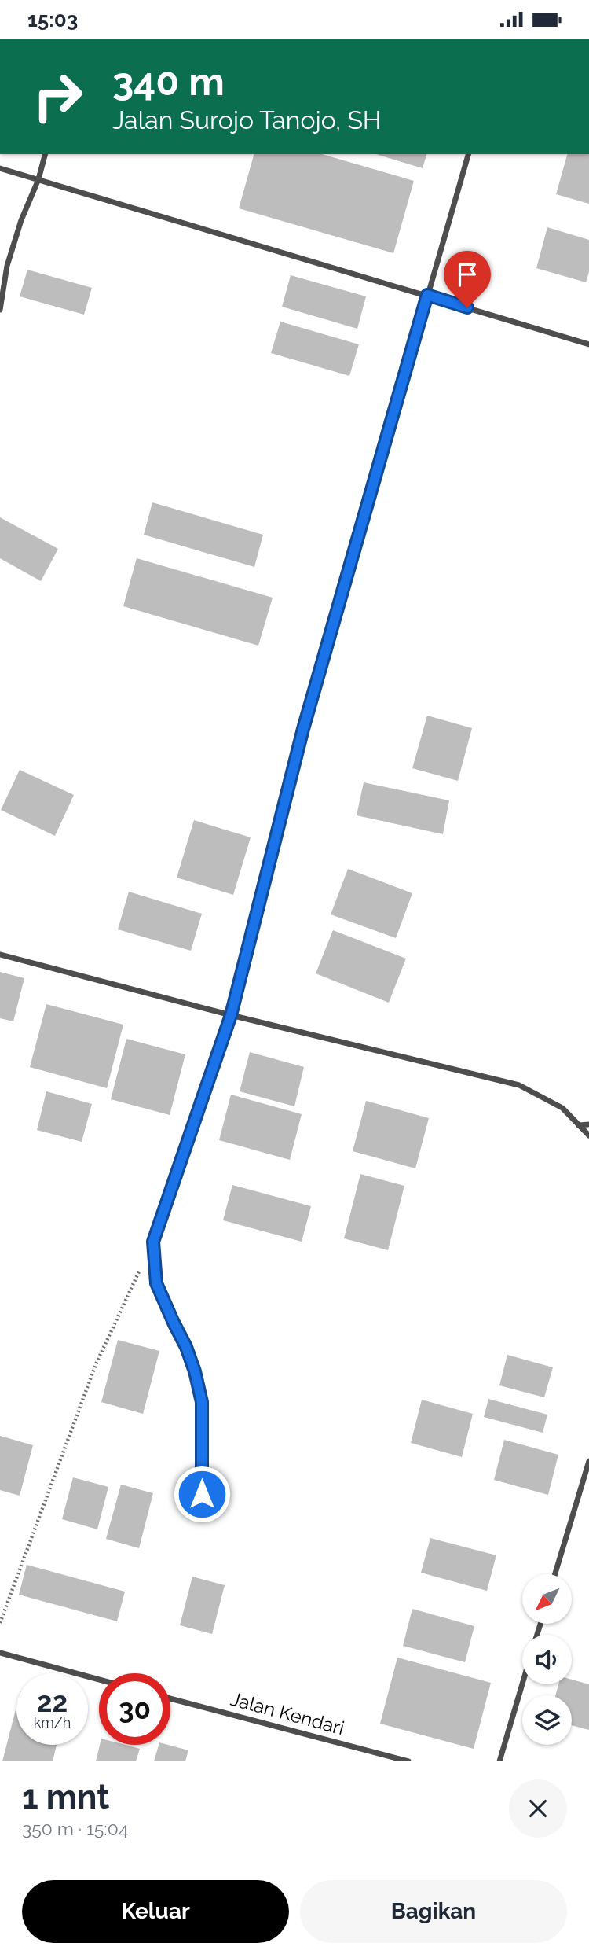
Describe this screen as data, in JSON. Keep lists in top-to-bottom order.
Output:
{
  "streets": {
    "street": ["Jalan Kendari"]
  },
  "north": "bottom left",
  "page": {
    "status": "15:03",
    "turn": ["340 m", "Jalan Surojo Tanojo, SH"],
    "speed": "22 km/h",
    "limit": "30",
    "heading": ["1 mnt", "350 m · 15:04"],
    "buttons": ["Keluar", "Bagikan"]
  }
}
